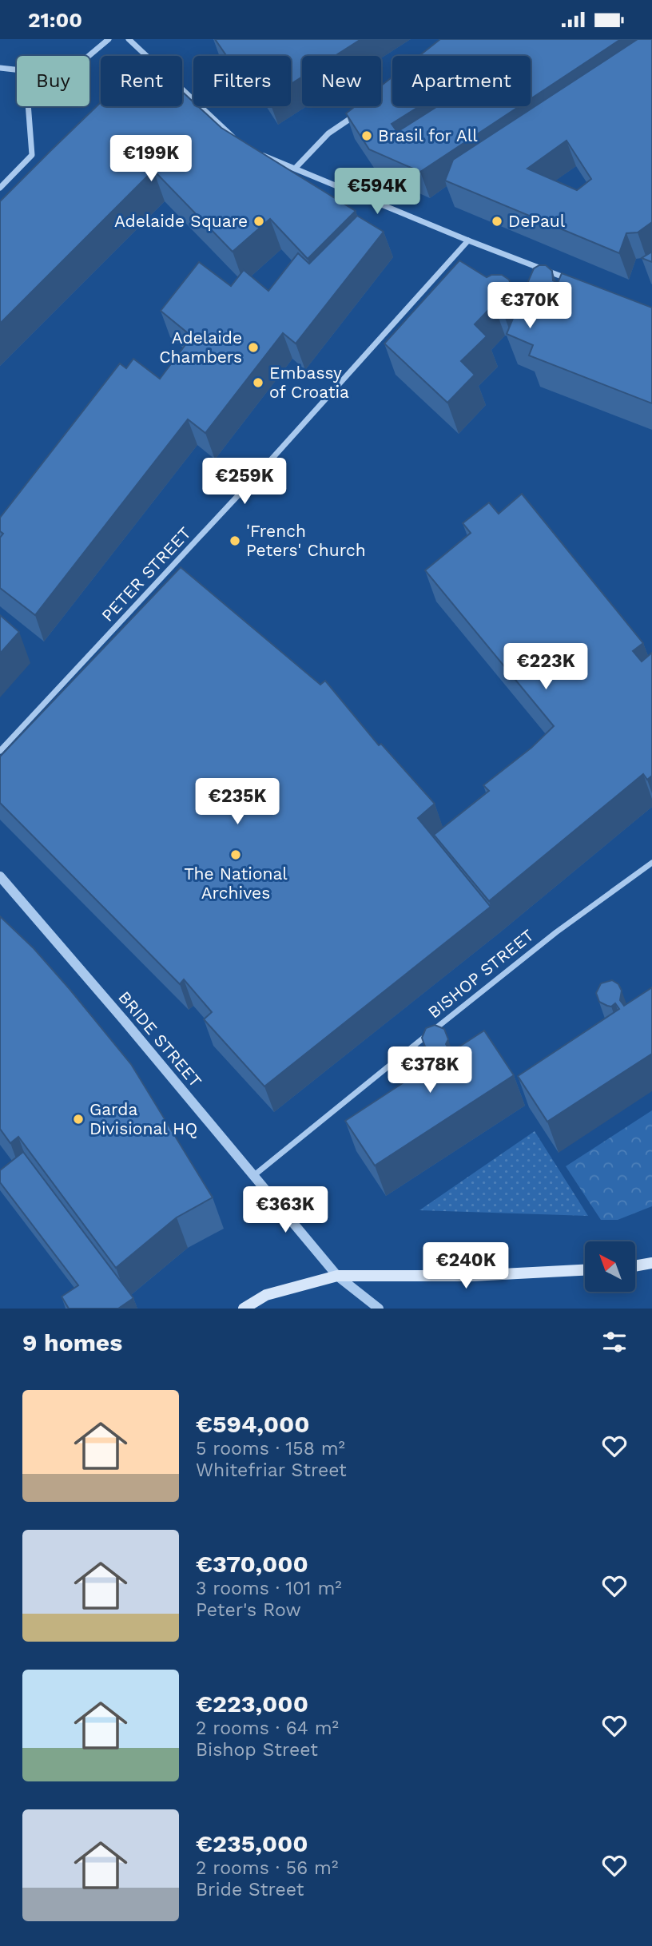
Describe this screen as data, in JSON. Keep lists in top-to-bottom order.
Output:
{
  "streets": {
    "street": ["PETER STREET", "BISHOP STREET", "BRIDE STREET"]
  },
  "crossings": [
    ["BISHOP STREET", "BRIDE STREET"]
  ],
  "places": [
    "Brasil for All",
    "Adelaide Square",
    "DePaul",
    "Adelaide Chambers",
    "Embassy of Croatia",
    "'French Peters' Church",
    "The National Archives",
    "Garda Divisional HQ"
  ],
  "north": "top left",
  "page": {
    "status": "21:00",
    "chip": [
      "Buy",
      "Rent",
      "Filters",
      "New",
      "Apartment"
    ],
    "price": [
      "€199K",
      "€594K",
      "€370K",
      "€259K",
      "€223K",
      "€235K",
      "€378K",
      "€363K",
      "€240K"
    ],
    "heading": "9 homes",
    "list": [
      {
        "name": "€594,000",
        "note": "5 rooms · 158 m² · Whitefriar Street"
      },
      {
        "name": "€370,000",
        "note": "3 rooms · 101 m² · Peter's Row"
      },
      {
        "name": "€223,000",
        "note": "2 rooms · 64 m² · Bishop Street"
      },
      {
        "name": "€235,000",
        "note": "2 rooms · 56 m² · Bride Street"
      }
    ]
  }
}
